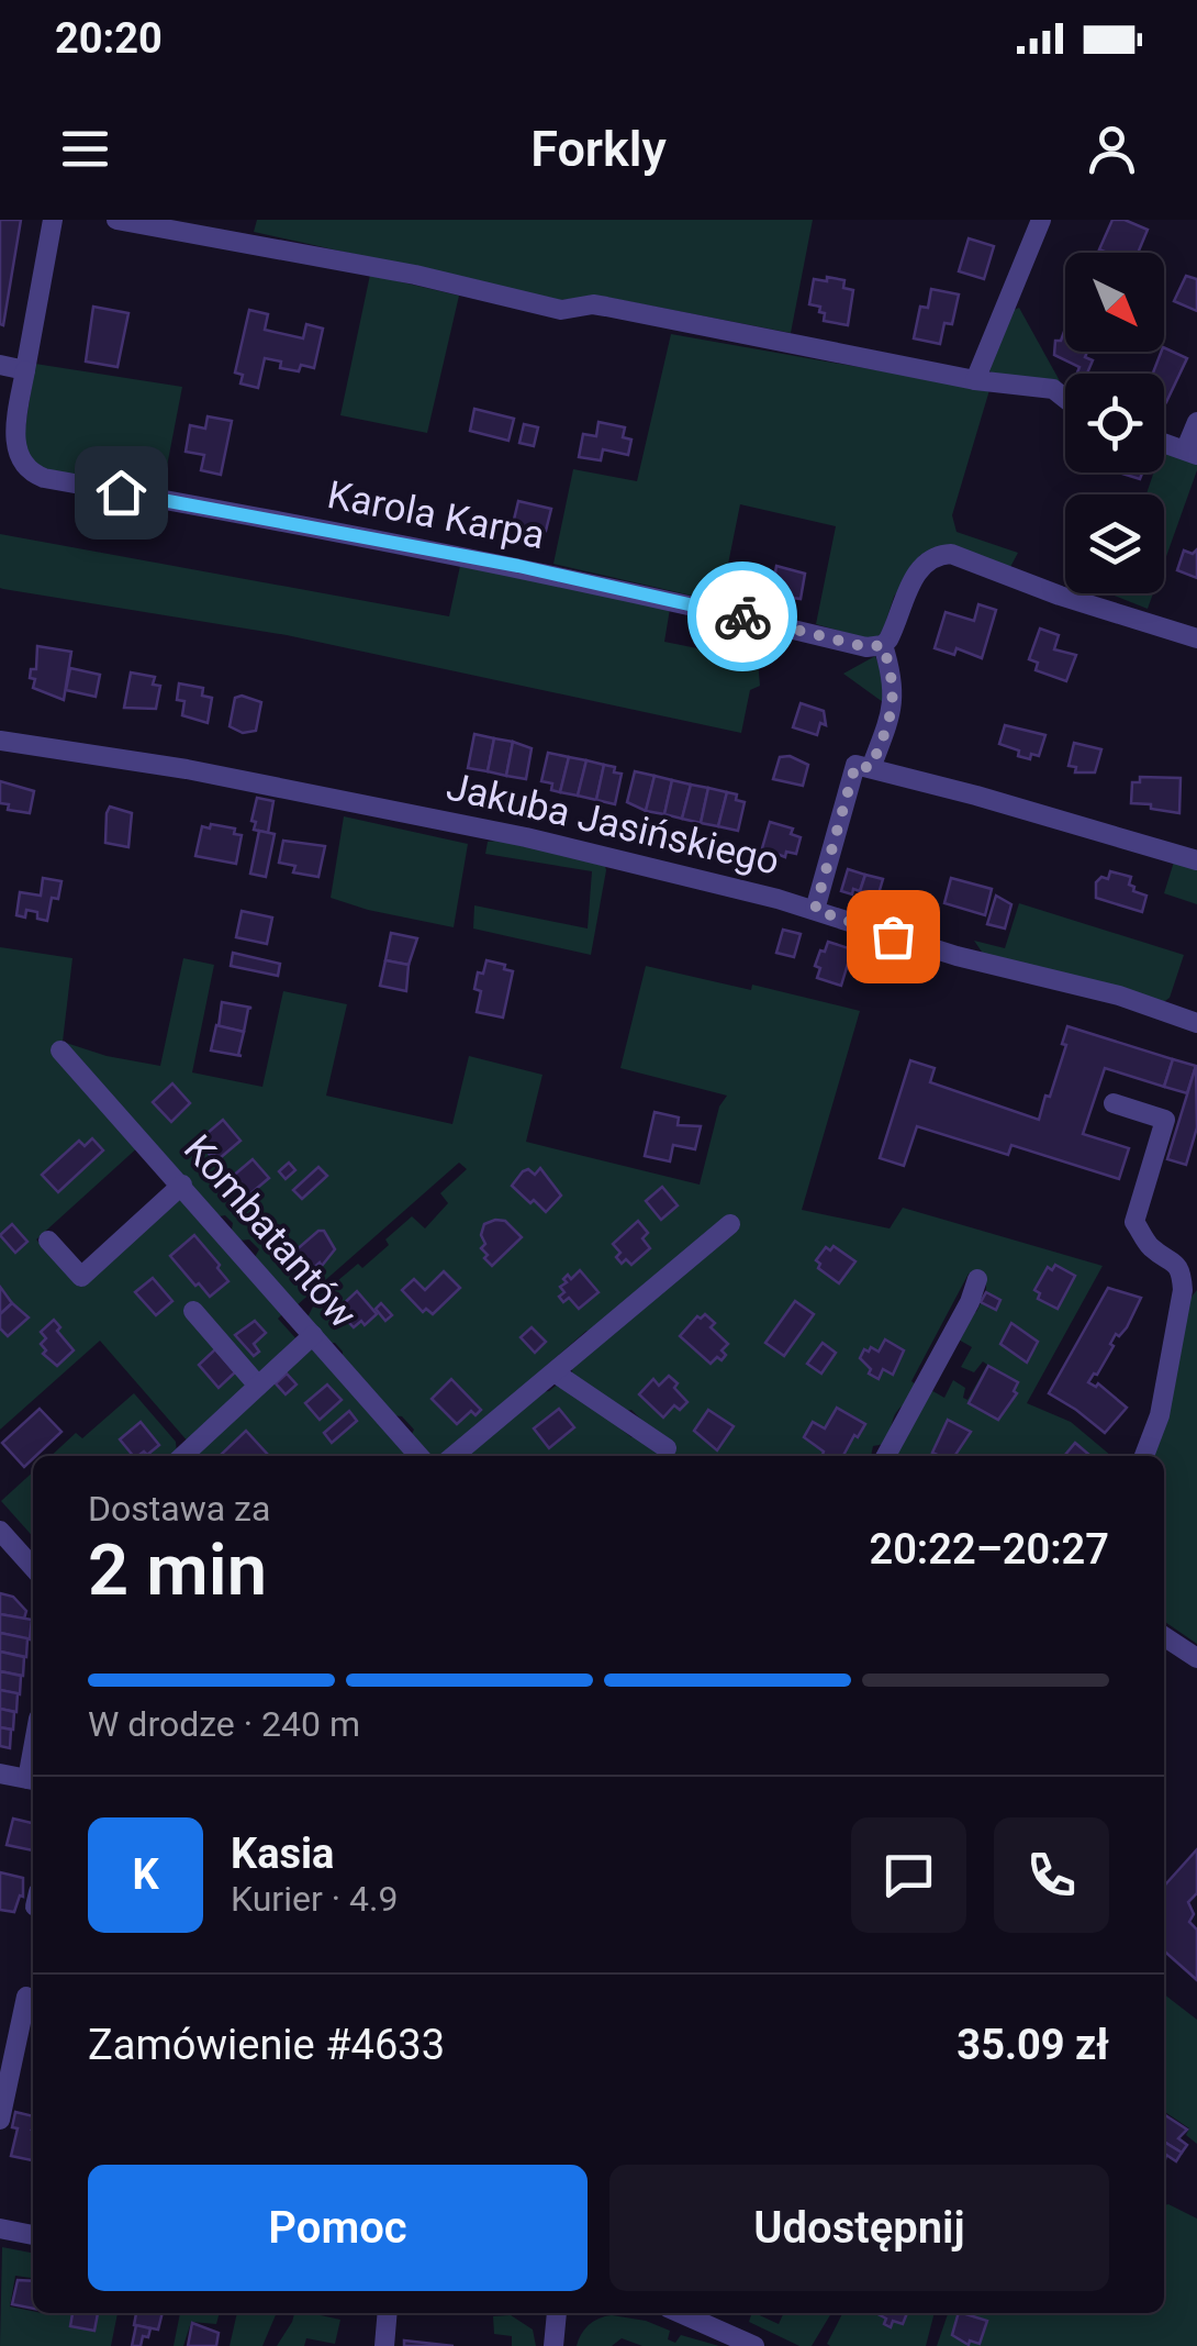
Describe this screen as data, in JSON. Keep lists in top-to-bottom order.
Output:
{
  "streets": {
    "street": ["Karola Karpa", "Jakuba Jasińskiego", "Kombatantów"]
  },
  "north": "bottom right",
  "page": {
    "status": "20:20",
    "header": "Forkly",
    "heading": ["2 min", "Dostawa za", "20:22–20:27"],
    "panel": [
      "Kasia",
      "Kurier · 4.9",
      "Zamówienie #4633",
      "35.09 zł"
    ],
    "bar": "W drodze · 240 m",
    "round": "K",
    "buttons": ["Pomoc", "Udostępnij"]
  }
}
